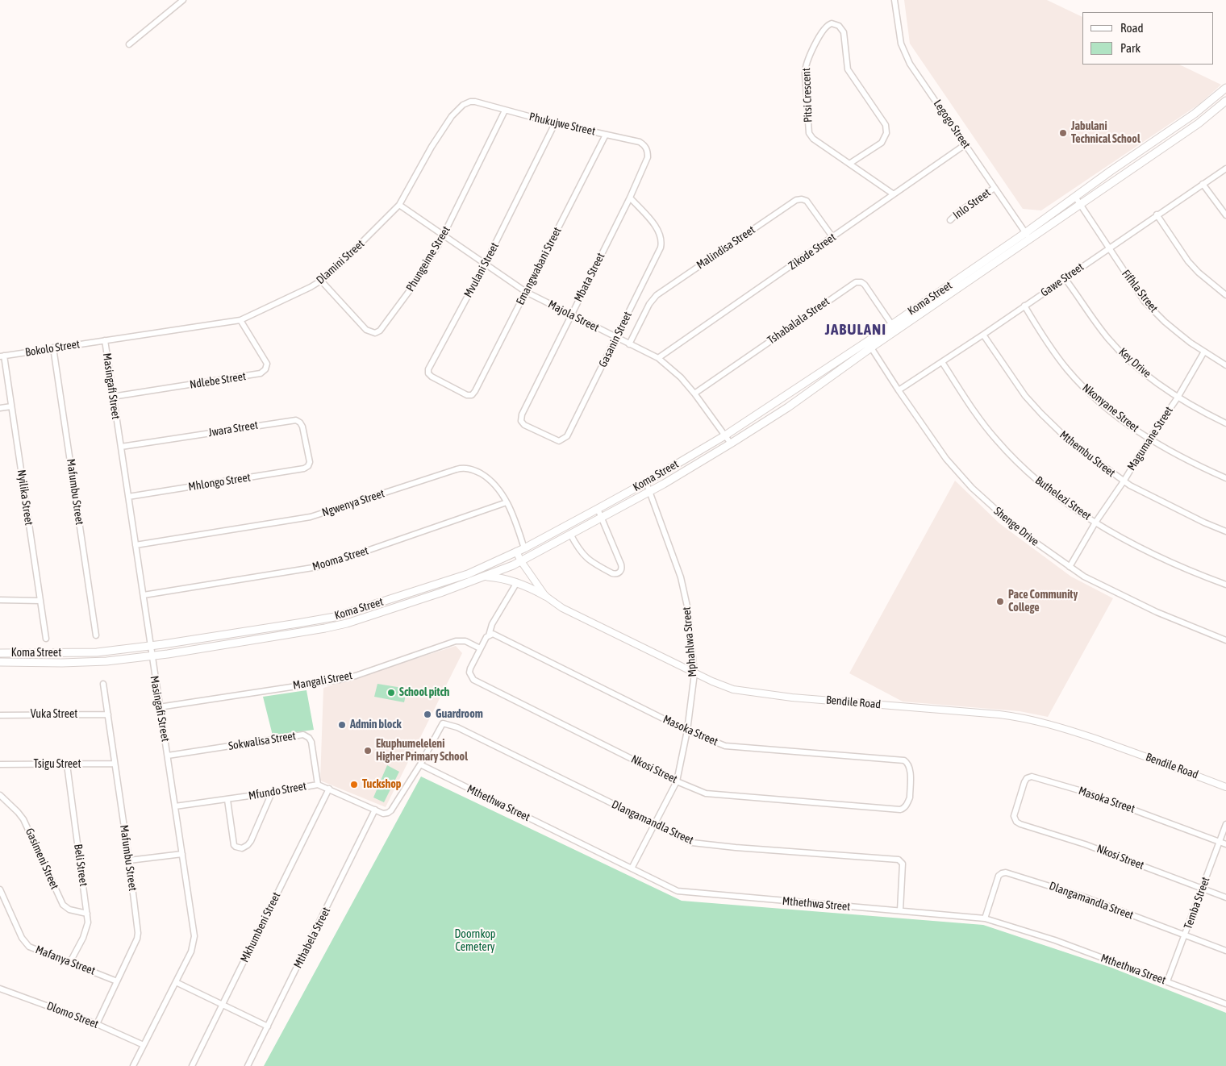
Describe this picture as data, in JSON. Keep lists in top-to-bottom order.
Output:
{
  "streets": {
    "main road": ["Koma Street"],
    "street": [
      "Pitsi Crescent",
      "Phukujwe Street",
      "Legogo Street",
      "Inlo Street",
      "Malindisa Street",
      "Zikode Street",
      "Phungeime Street",
      "Dlamini Street",
      "Emangwabani Street",
      "Mvulani Street",
      "Mbata Street",
      "Gawe Street",
      "Fifhla Street",
      "Majola Street",
      "Tshabalala Street",
      "Gasanin Street",
      "Bokolo Street",
      "Key Drive",
      "Ndlebe Street",
      "Masingafi Street",
      "Nkonyane Street",
      "Jwara Street",
      "Magumane Street",
      "Mthembu Street",
      "Mhlongo Street",
      "Mafumbu Street",
      "Nyilika Street",
      "Buthelezi Street",
      "Ngwenya Street",
      "Shenge Drive",
      "Mooma Street",
      "Mphahlwa Street",
      "Mangali Street",
      "Bendile Road",
      "Vuka Street",
      "Masoka Street",
      "Sokwalisa Street",
      "Tsigu Street",
      "Nkosi Street",
      "Mfundo Street",
      "Mthethwa Street",
      "Dlangamandla Street",
      "Gasimeni Street",
      "Beli Street",
      "Temba Street",
      "Mkhumbeni Street",
      "Mthabela Street",
      "Mafanya Street",
      "Dlomo Street"
    ]
  },
  "crossings": [
    ["Pitsi Crescent", "Zikode Street"],
    ["Phukujwe Street", "Phungeime Street"],
    ["Phukujwe Street", "Dlamini Street"],
    ["Phukujwe Street", "Emangwabani Street"],
    ["Phukujwe Street", "Mvulani Street"],
    ["Phukujwe Street", "Mbata Street"],
    ["Legogo Street", "Inlo Street"],
    ["Legogo Street", "Zikode Street"],
    ["Legogo Street", "Koma Street"],
    ["Malindisa Street", "Zikode Street"],
    ["Malindisa Street", "Majola Street"],
    ["Zikode Street", "Majola Street"],
    ["Phungeime Street", "Dlamini Street"],
    ["Phungeime Street", "Majola Street"],
    ["Dlamini Street", "Majola Street"],
    ["Dlamini Street", "Bokolo Street"],
    ["Dlamini Street", "Ndlebe Street"],
    ["Dlamini Street", "Masingafi Street"],
    ["Emangwabani Street", "Mvulani Street"],
    ["Emangwabani Street", "Majola Street"],
    ["Mvulani Street", "Majola Street"],
    ["Mbata Street", "Majola Street"],
    ["Mbata Street", "Gasanin Street"],
    ["Gawe Street", "Fifhla Street"],
    ["Gawe Street", "Key Drive"],
    ["Gawe Street", "Nkonyane Street"],
    ["Gawe Street", "Mthembu Street"],
    ["Gawe Street", "Buthelezi Street"],
    ["Gawe Street", "Shenge Drive"],
    ["Fifhla Street", "Koma Street"],
    ["Fifhla Street", "Magumane Street"],
    ["Koma Street", "Majola Street"],
    ["Koma Street", "Tshabalala Street"],
    ["Koma Street", "Masingafi Street"],
    ["Koma Street", "Ngwenya Street"],
    ["Koma Street", "Shenge Drive"],
    ["Koma Street", "Mphahlwa Street"],
    ["Koma Street", "Bendile Road"],
    ["Majola Street", "Tshabalala Street"],
    ["Majola Street", "Gasanin Street"],
    ["Bokolo Street", "Masingafi Street"],
    ["Bokolo Street", "Mafumbu Street"],
    ["Bokolo Street", "Nyilika Street"],
    ["Key Drive", "Magumane Street"],
    ["Ndlebe Street", "Masingafi Street"],
    ["Masingafi Street", "Jwara Street"],
    ["Masingafi Street", "Mhlongo Street"],
    ["Masingafi Street", "Ngwenya Street"],
    ["Masingafi Street", "Mooma Street"],
    ["Masingafi Street", "Mangali Street"],
    ["Masingafi Street", "Sokwalisa Street"],
    ["Masingafi Street", "Mfundo Street"],
    ["Masingafi Street", "Dlomo Street"],
    ["Nkonyane Street", "Magumane Street"],
    ["Jwara Street", "Mhlongo Street"],
    ["Magumane Street", "Mthembu Street"],
    ["Magumane Street", "Buthelezi Street"],
    ["Magumane Street", "Shenge Drive"],
    ["Mafumbu Street", "Vuka Street"],
    ["Mafumbu Street", "Tsigu Street"],
    ["Mafumbu Street", "Mafanya Street"],
    ["Mafumbu Street", "Dlomo Street"],
    ["Ngwenya Street", "Mooma Street"],
    ["Mphahlwa Street", "Bendile Road"],
    ["Mphahlwa Street", "Masoka Street"],
    ["Mphahlwa Street", "Nkosi Street"],
    ["Mphahlwa Street", "Mthethwa Street"],
    ["Mphahlwa Street", "Dlangamandla Street"],
    ["Mangali Street", "Nkosi Street"],
    ["Masoka Street", "Nkosi Street"],
    ["Masoka Street", "Temba Street"],
    ["Sokwalisa Street", "Mfundo Street"],
    ["Tsigu Street", "Beli Street"],
    ["Nkosi Street", "Temba Street"],
    ["Mfundo Street", "Mkhumbeni Street"],
    ["Mfundo Street", "Mthabela Street"],
    ["Mthethwa Street", "Dlangamandla Street"],
    ["Mthethwa Street", "Temba Street"],
    ["Dlangamandla Street", "Temba Street"],
    ["Gasimeni Street", "Beli Street"],
    ["Beli Street", "Mafanya Street"]
  ],
  "districts": ["JABULANI"],
  "parks": ["Doornkop Cemetery"],
  "places": [
    "Jabulani Technical School",
    "Pace Community College",
    "School pitch",
    "Guardroom",
    "Admin block",
    "Ekuphumeleleni Higher Primary School",
    "Tuckshop"
  ],
  "legend": ["Road", "Park"]
}
